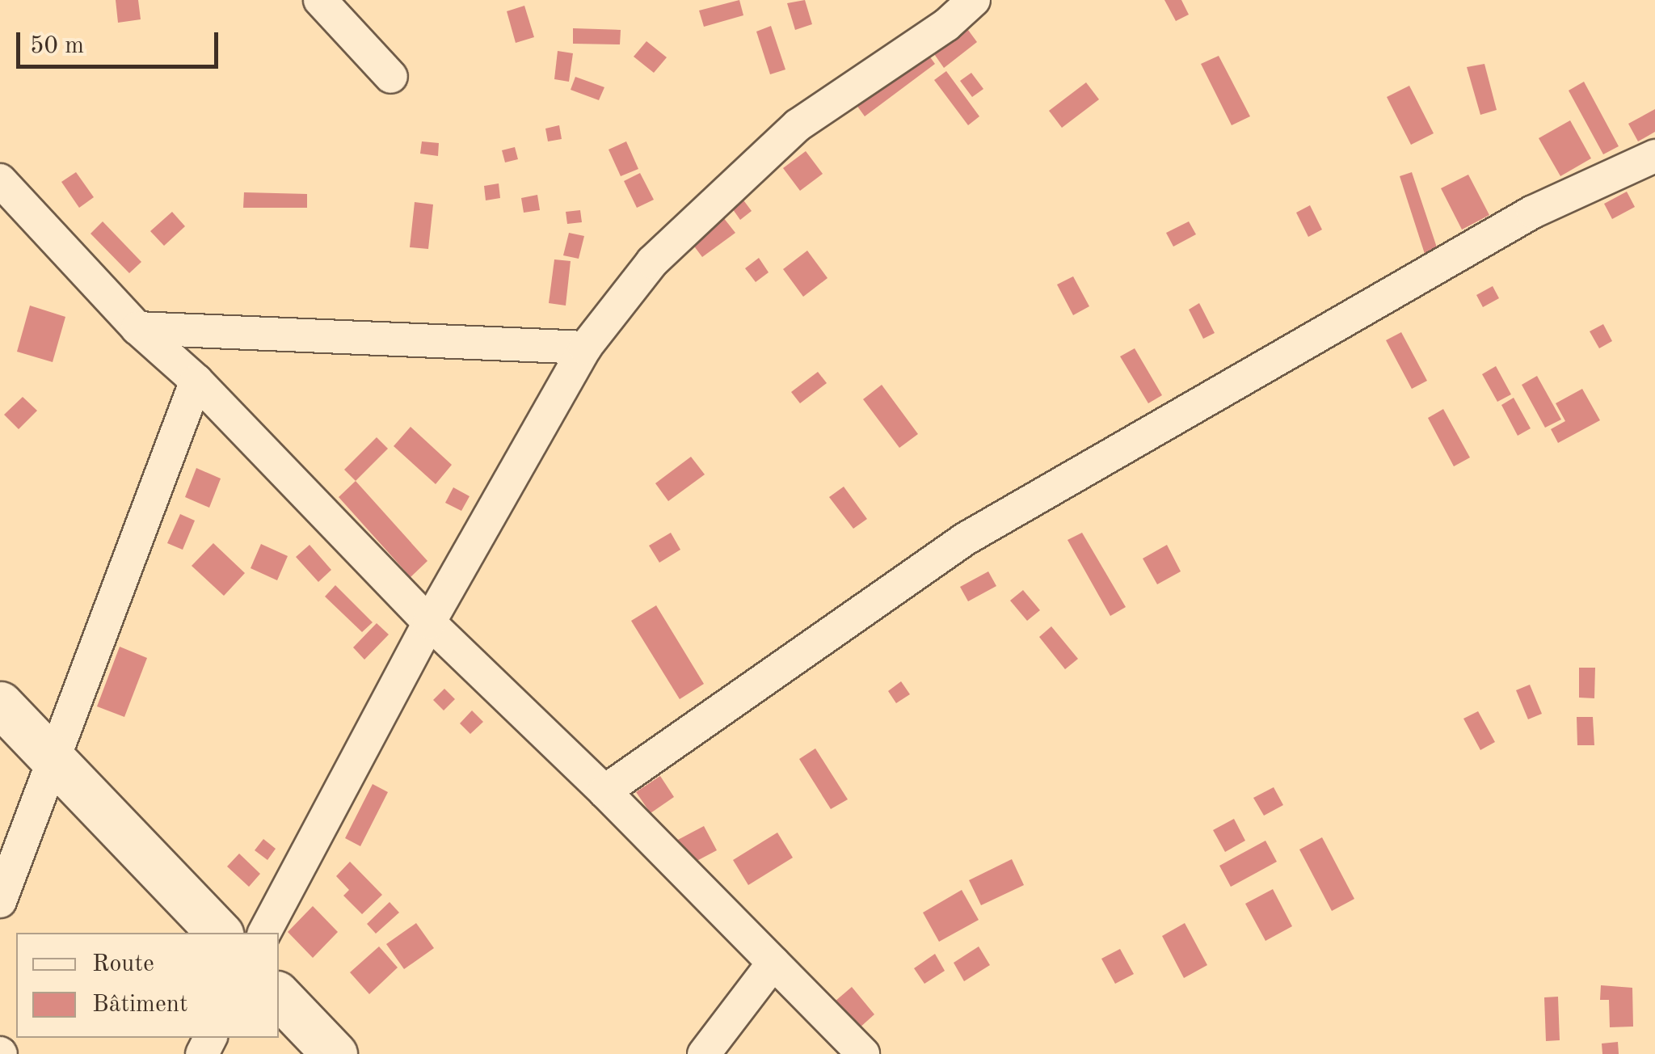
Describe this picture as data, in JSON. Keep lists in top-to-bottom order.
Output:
{
  "legend": ["Route", "Bâtiment"],
  "scale_bar": "50 m"
}
